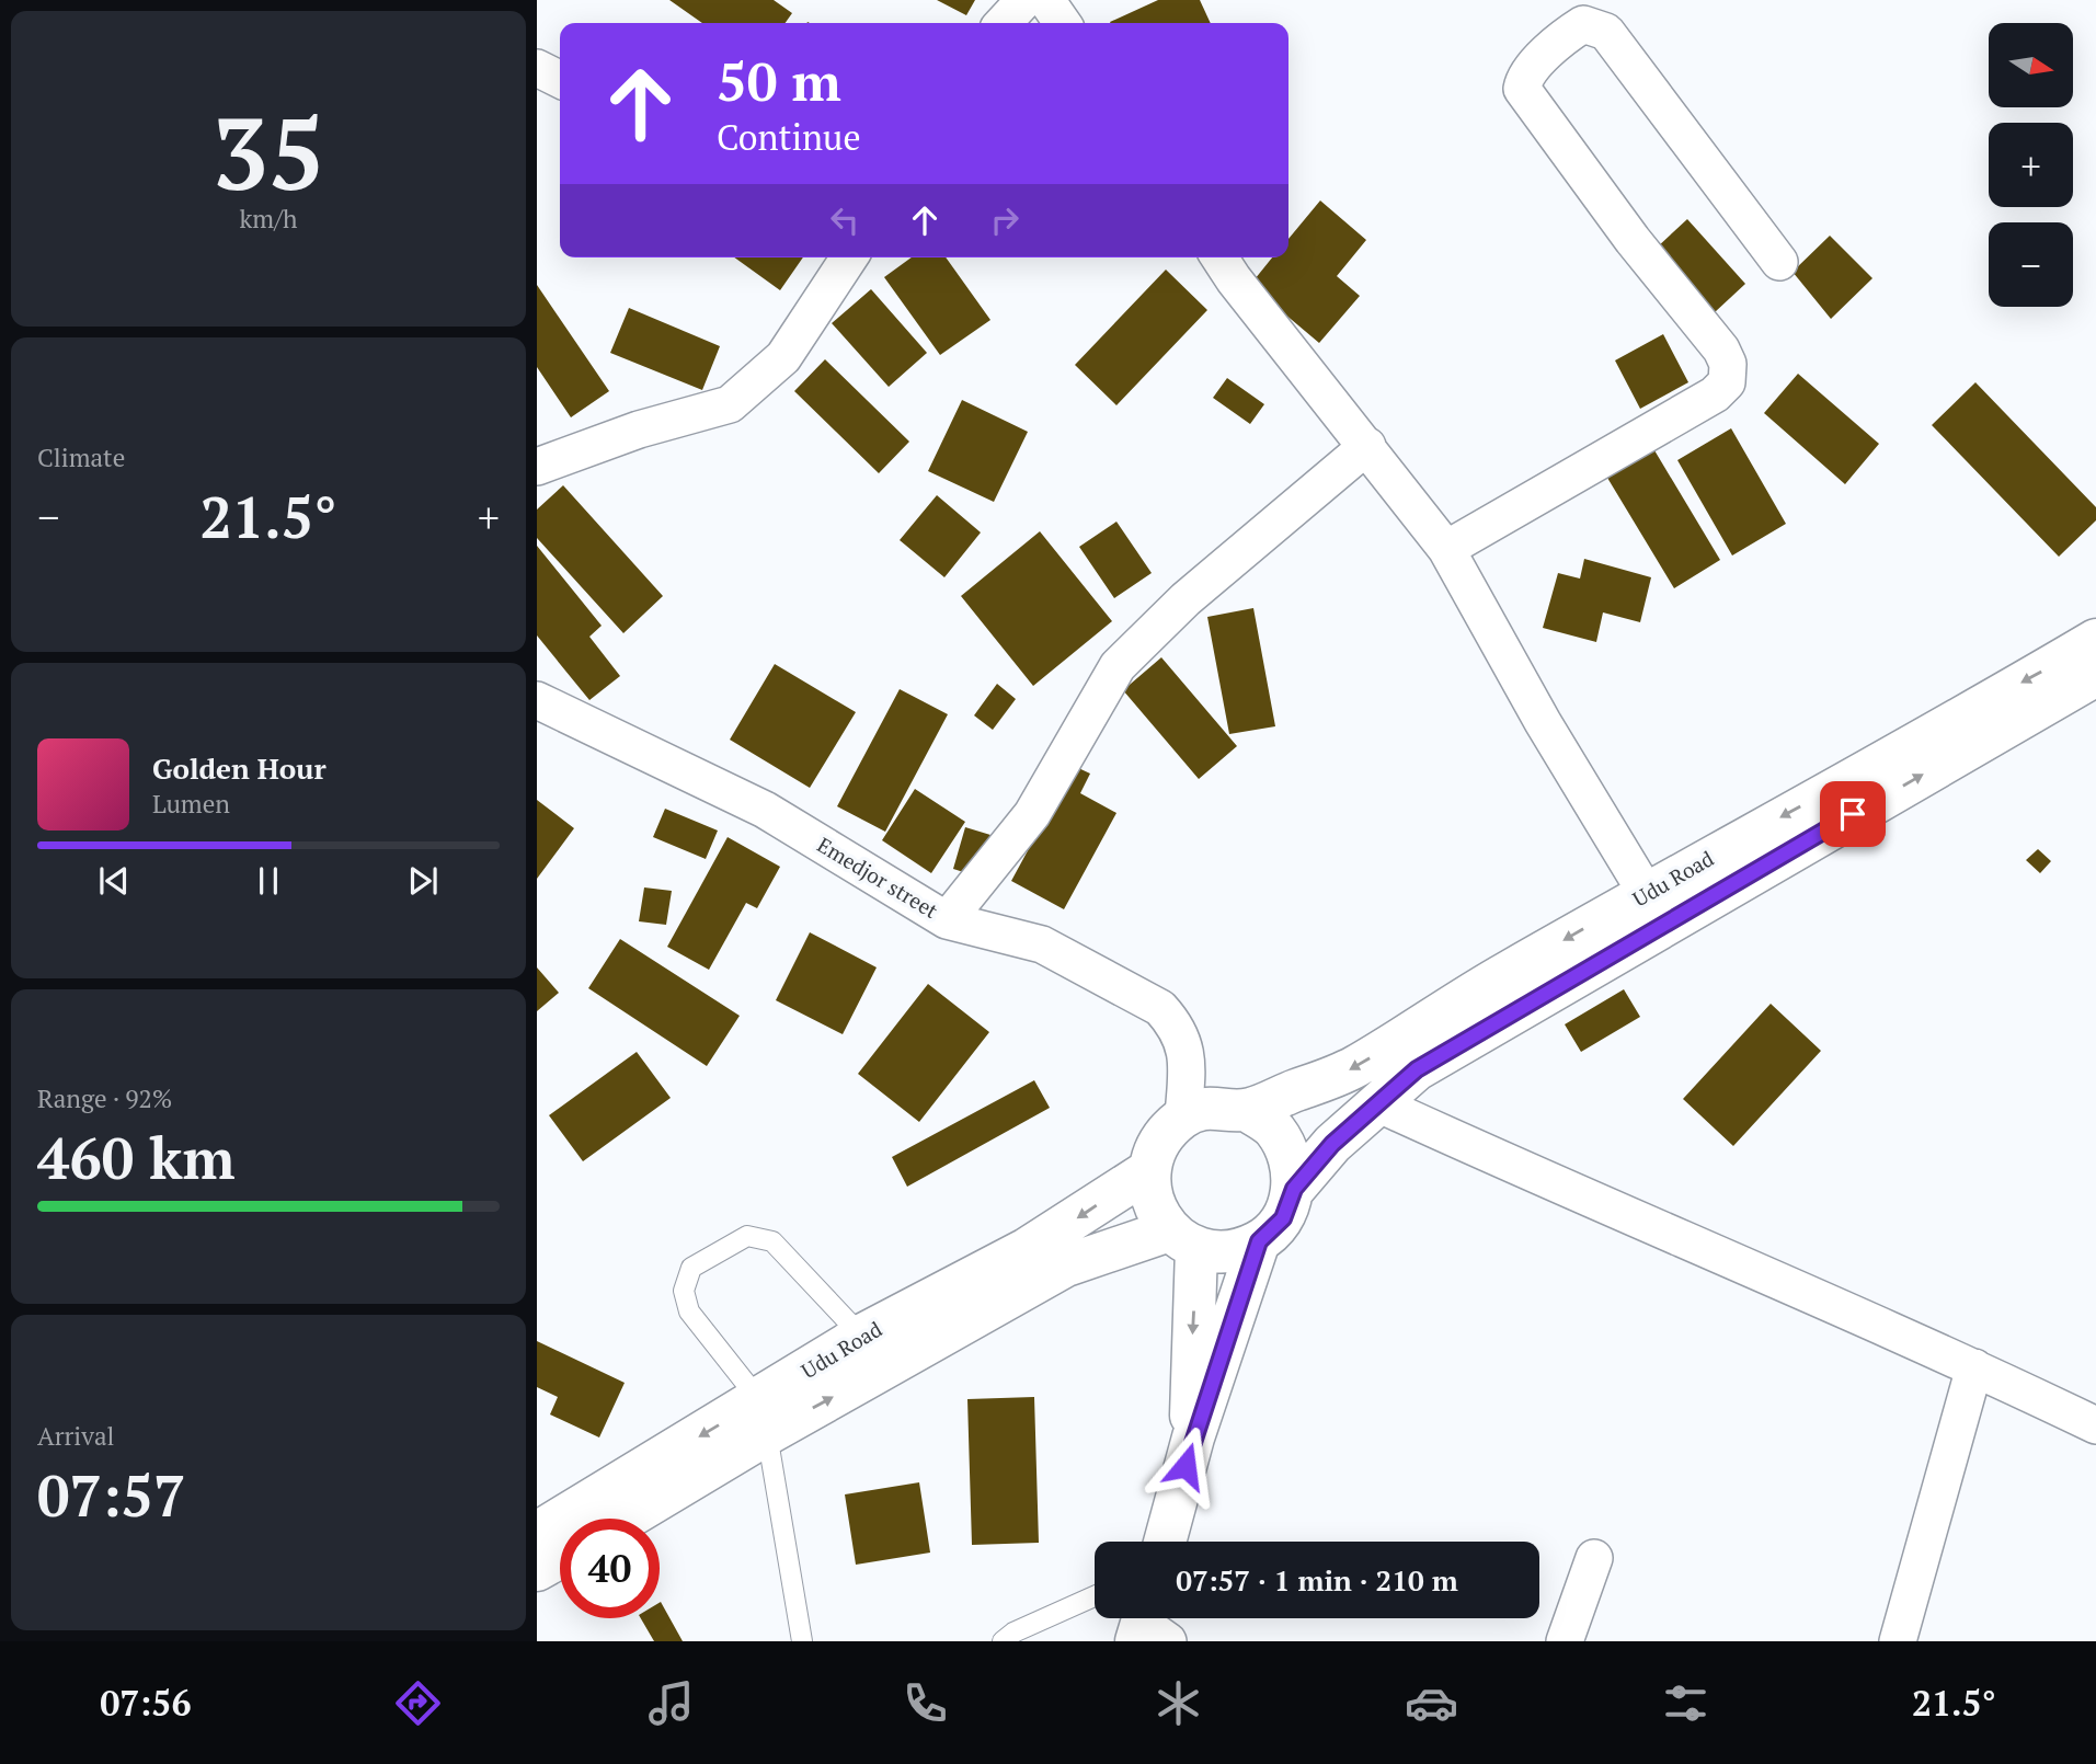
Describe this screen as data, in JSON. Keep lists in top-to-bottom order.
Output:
{
  "streets": {
    "main road": ["Udu Road"],
    "street": ["Emedjor street"]
  },
  "crossings": [
    ["Emedjor street", "Udu Road"]
  ],
  "north": "right",
  "page": {
    "tile": [
      ["35", "km/h"],
      "Climate",
      ["Range · 92%", "460 km"],
      ["Arrival", "07:57"]
    ],
    "map_buttons": ["+", "−"],
    "turn": ["50 m", "Continue"],
    "heat": ["−", "21.5°", "+"],
    "song": ["Golden Hour", "Lumen"],
    "limit": "40",
    "trip": "07:57 · 1 min · 210 m",
    "tabs": ["07:56", "21.5°"]
  }
}
